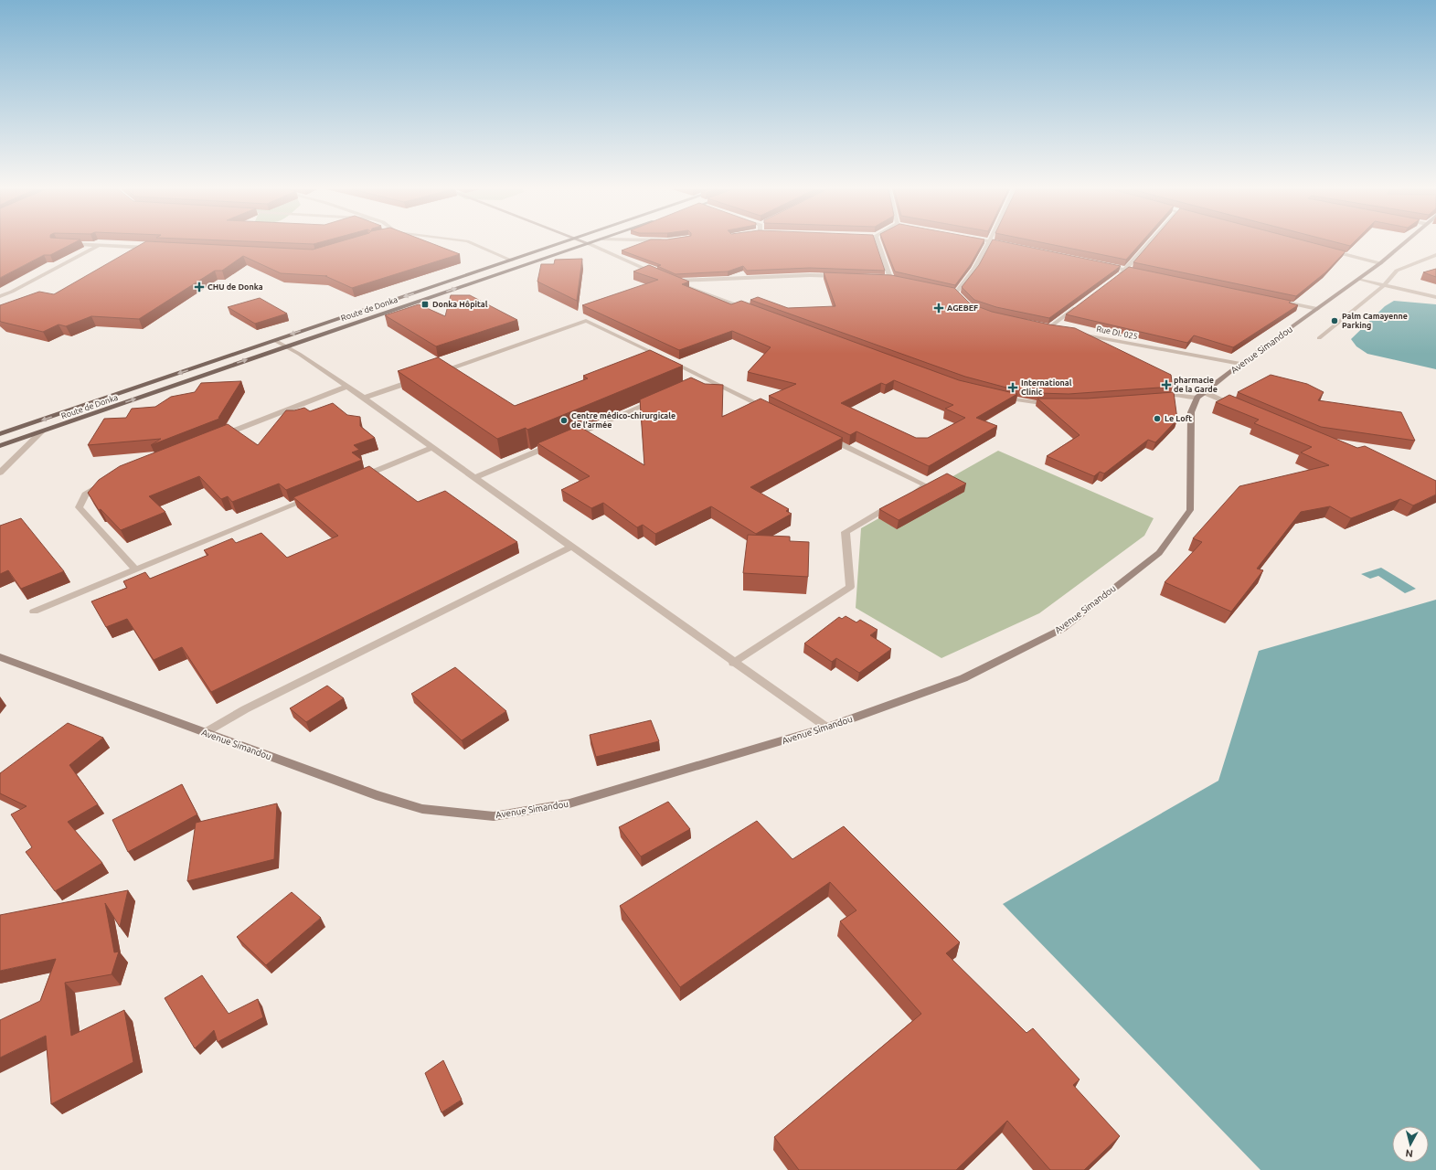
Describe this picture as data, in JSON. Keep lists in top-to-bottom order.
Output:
{
  "streets": {
    "main road": ["Route de Donka", "Avenue Simandou"],
    "street": ["Rue DI. 025"]
  },
  "crossings": [
    ["Rue DI. 025", "Avenue Simandou"]
  ],
  "places": {
    "health": [
      "CHU de Donka",
      "AGEBEF",
      "pharmacie de la Garde",
      "International Clinic"
    ],
    "transit": ["Donka Hôpital"],
    "other": ["Palm Camayenne Parking", "Le Loft", "Centre médico-chirurgicale de l'armée"]
  },
  "north": "bottom"
}
